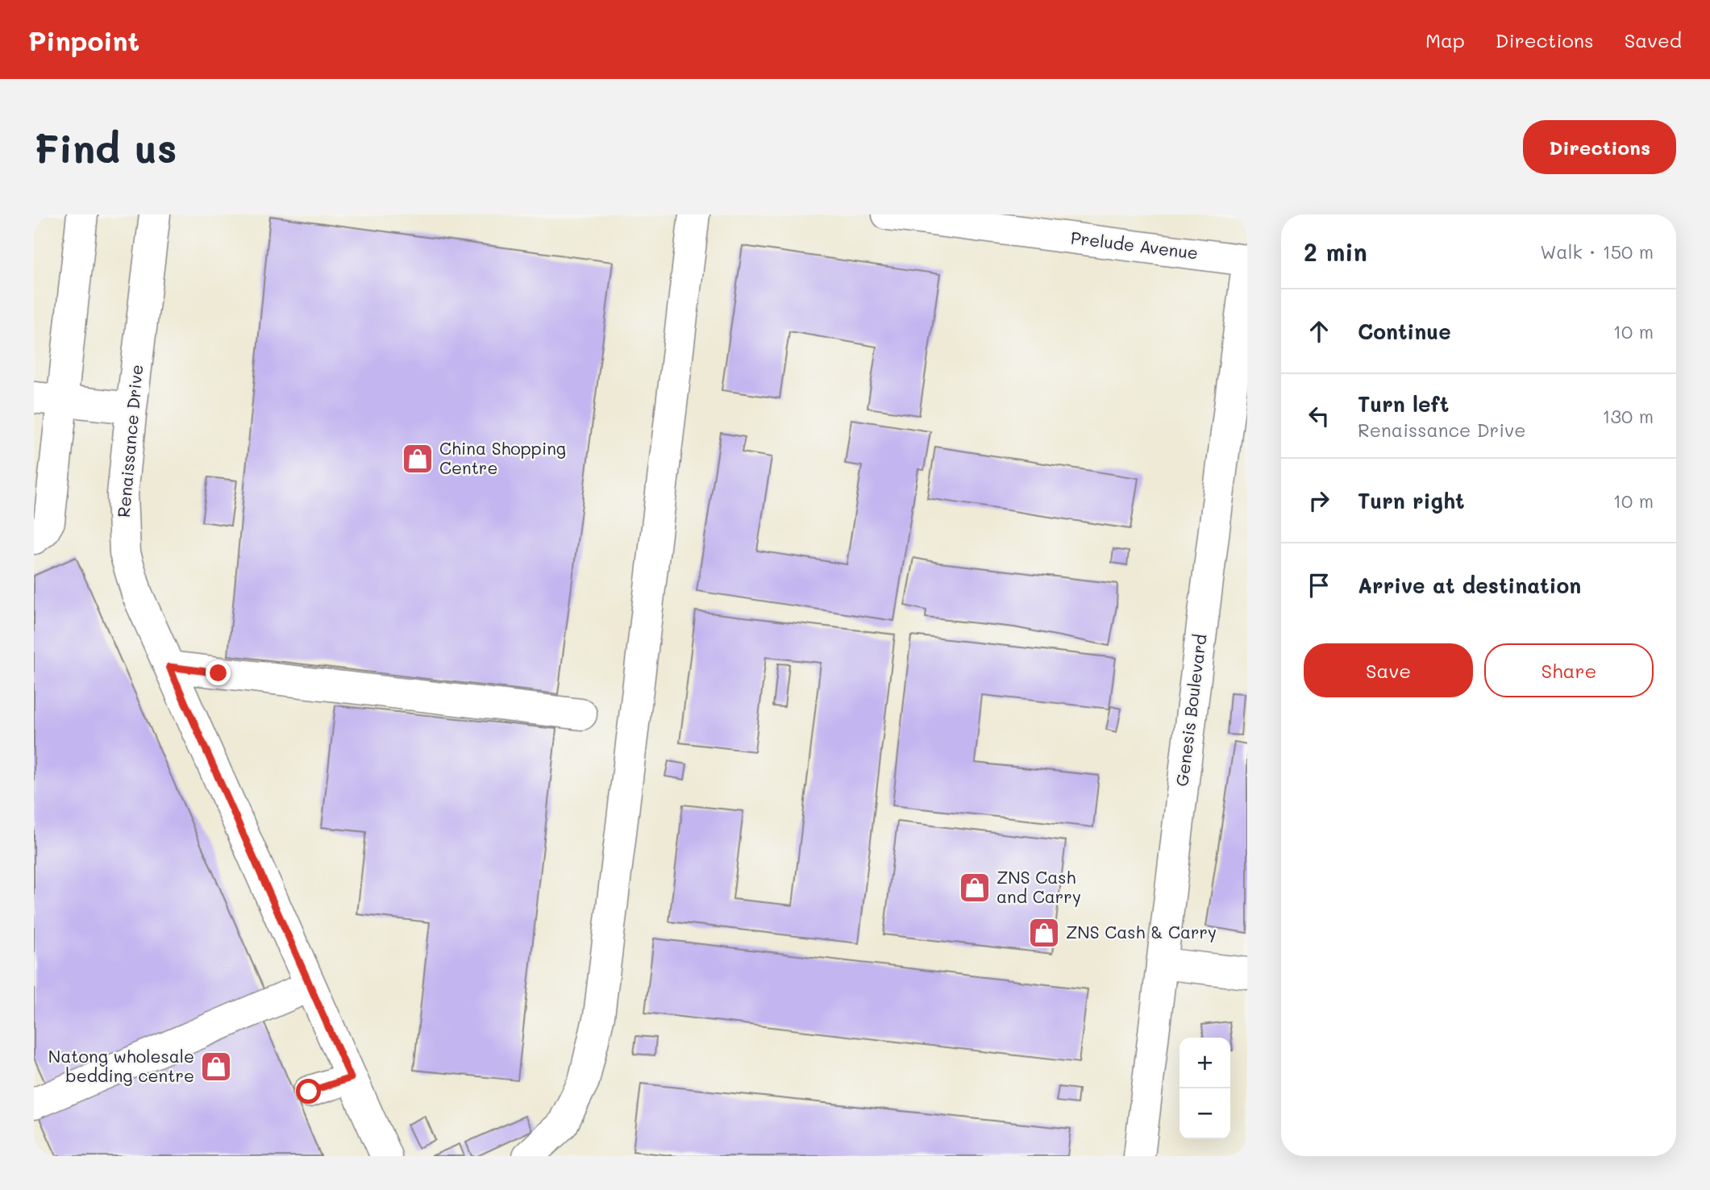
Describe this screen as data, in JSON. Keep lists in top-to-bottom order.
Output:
{
  "streets": {
    "street": ["Prelude Avenue", "Renaissance Drive", "Genesis Boulevard"]
  },
  "places": {
    "shop": [
      "China Shopping Centre",
      "ZNS Cash and Carry",
      "ZNS Cash & Carry",
      "Natong wholesale bedding centre"
    ]
  },
  "page": {
    "header": "Pinpoint",
    "nav": ["Map", "Directions", "Saved"],
    "buttons": [
      "Directions",
      ["Save", "Share"]
    ],
    "title": "Find us",
    "heading": ["2 min", "Walk · 150 m"],
    "list": [
      ["Continue", "10 m"],
      ["Turn left", "Renaissance Drive", "130 m"],
      ["Turn right", "10 m"],
      "Arrive at destination"
    ],
    "map_buttons": ["+", "−"]
  }
}
